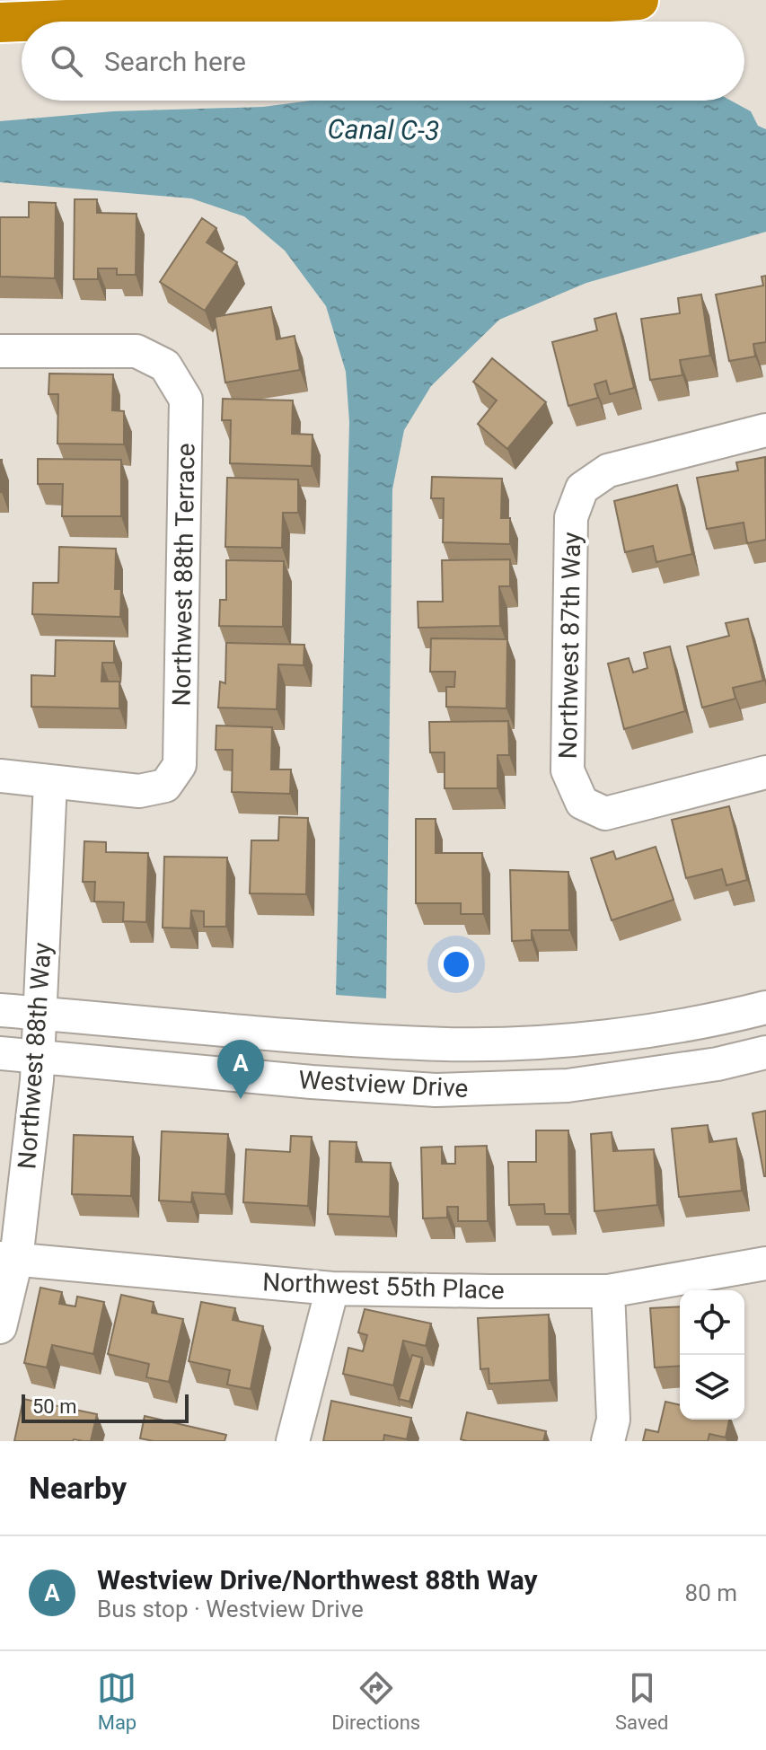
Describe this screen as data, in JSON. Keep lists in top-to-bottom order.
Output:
{
  "streets": {
    "street": [
      "Northwest 88th Terrace",
      "Northwest 87th Way",
      "Northwest 88th Way",
      "Westview Drive",
      "Northwest 55th Place"
    ]
  },
  "crossings": [
    ["Northwest 88th Terrace", "Northwest 88th Way"],
    ["Northwest 88th Way", "Westview Drive"],
    ["Northwest 88th Way", "Northwest 55th Place"]
  ],
  "water": ["Canal C-3"],
  "scale_bar": "50 m",
  "page": {
    "search": "Search here",
    "pins": "A",
    "scale": "50 m",
    "heading": "Nearby",
    "list": [
      {
        "mark": "A",
        "name": "Westview Drive/Northwest 88th Way",
        "note": "Bus stop · Westview Drive",
        "value": "80 m"
      }
    ],
    "nav": ["Map", "Directions", "Saved"]
  }
}
